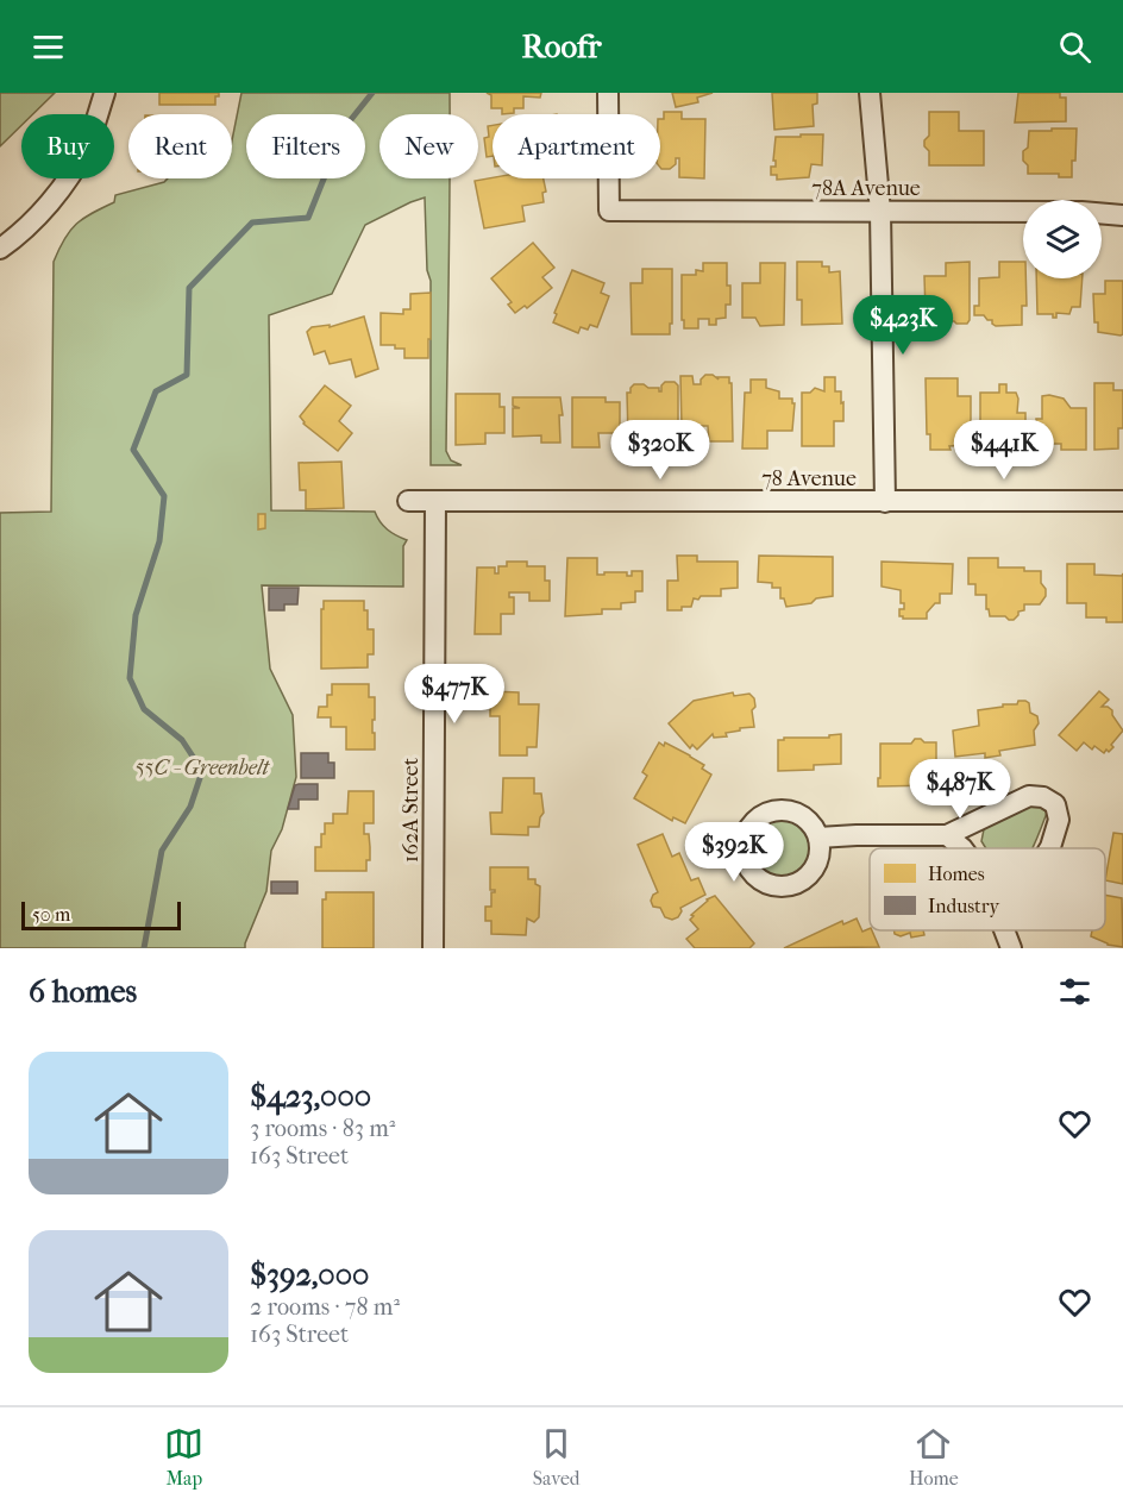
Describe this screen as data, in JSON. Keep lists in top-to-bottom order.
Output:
{
  "streets": {
    "street": ["78A Avenue", "78 Avenue", "162A Street"]
  },
  "crossings": [
    ["78 Avenue", "162A Street"]
  ],
  "parks": ["55C - Greenbelt"],
  "legend": ["Homes", "Industry"],
  "scale_bar": "50 m",
  "page": {
    "header": "Roofr",
    "chip": [
      "Buy",
      "Rent",
      "Filters",
      "New",
      "Apartment"
    ],
    "price": [
      "$423K",
      "$320K",
      "$441K",
      "$477K",
      "$487K",
      "$392K"
    ],
    "scale": "50 m",
    "heading": "6 homes",
    "list": [
      {
        "name": "$423,000",
        "note": "3 rooms · 83 m² · 163 Street"
      },
      {
        "name": "$392,000",
        "note": "2 rooms · 78 m² · 163 Street"
      }
    ],
    "tabs": ["Map", "Saved", "Home"]
  }
}
